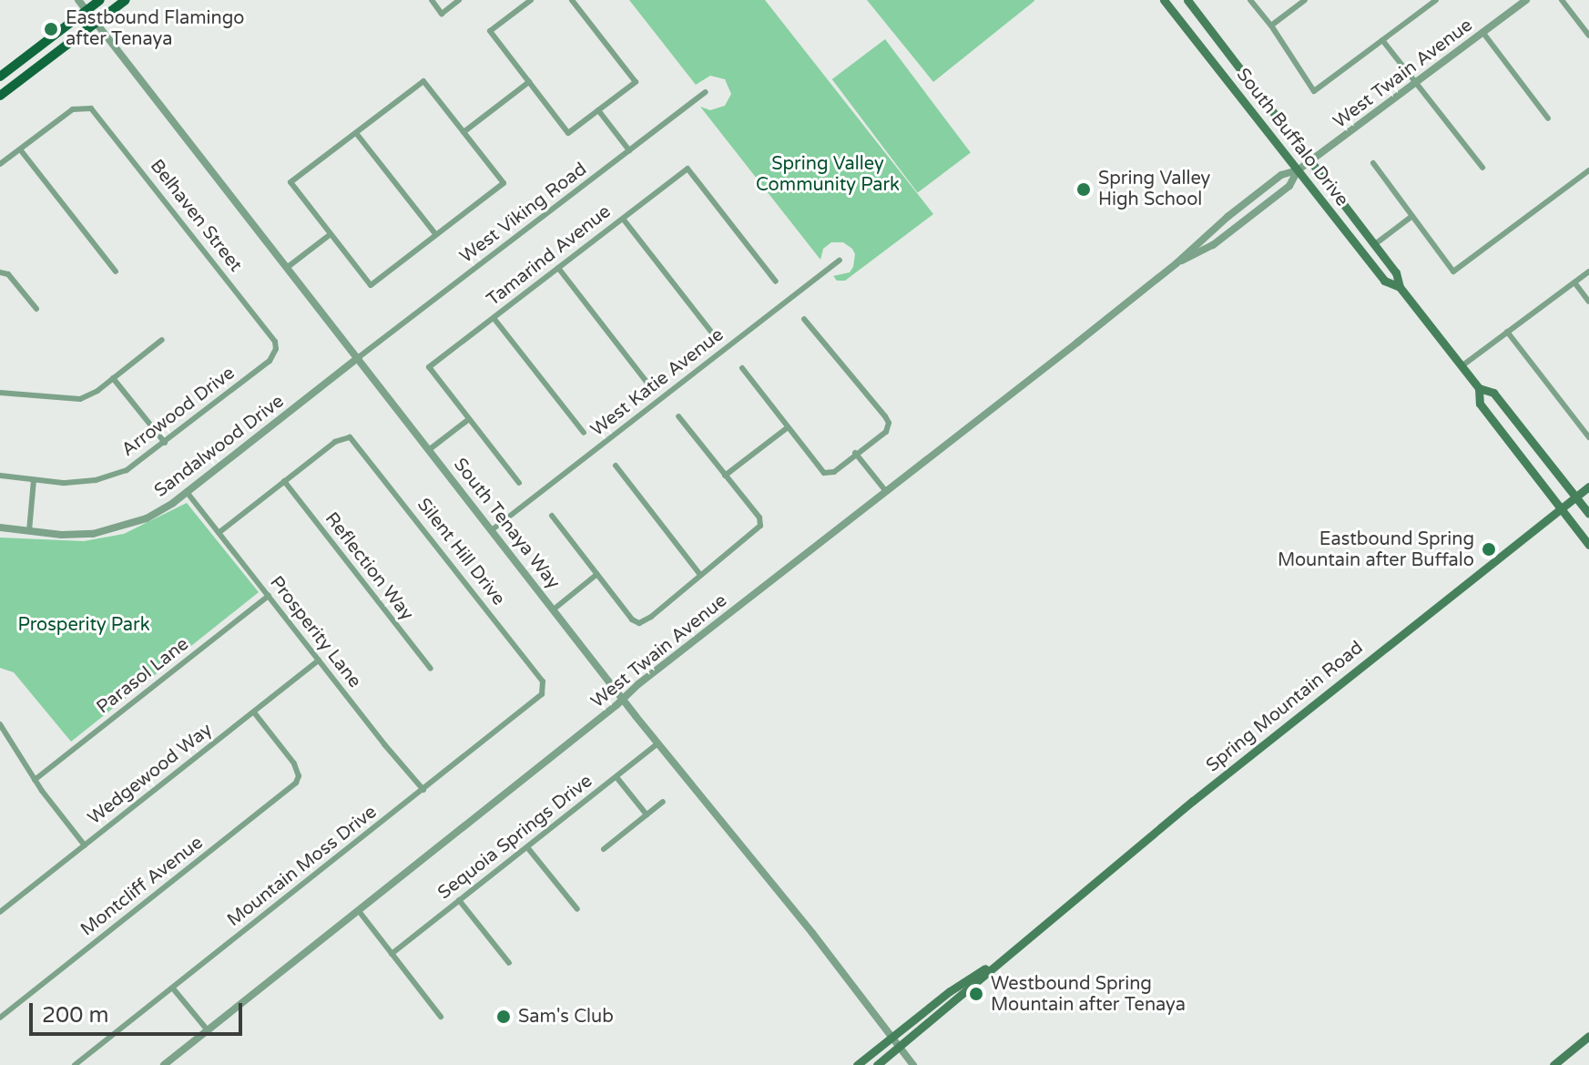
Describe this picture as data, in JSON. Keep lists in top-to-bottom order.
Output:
{
  "streets": {
    "main road": ["South Buffalo Drive", "Spring Mountain Road"],
    "street": [
      "West Twain Avenue",
      "West Viking Road",
      "Belhaven Street",
      "Tamarind Avenue",
      "West Katie Avenue",
      "Arrowood Drive",
      "Sandalwood Drive",
      "South Tenaya Way",
      "Silent Hill Drive",
      "Reflection Way",
      "Prosperity Lane",
      "Parasol Lane",
      "Wedgewood Way",
      "Sequoia Springs Drive",
      "Mountain Moss Drive",
      "Montcliff Avenue"
    ]
  },
  "crossings": [
    ["West Twain Avenue", "South Buffalo Drive"],
    ["West Twain Avenue", "South Tenaya Way"],
    ["South Buffalo Drive", "Spring Mountain Road"],
    ["West Viking Road", "Sandalwood Drive"],
    ["West Viking Road", "South Tenaya Way"],
    ["Belhaven Street", "Arrowood Drive"],
    ["West Katie Avenue", "South Tenaya Way"],
    ["Sandalwood Drive", "South Tenaya Way"],
    ["Sandalwood Drive", "Prosperity Lane"],
    ["South Tenaya Way", "Spring Mountain Road"],
    ["South Tenaya Way", "Sequoia Springs Drive"],
    ["Silent Hill Drive", "Reflection Way"],
    ["Silent Hill Drive", "Mountain Moss Drive"],
    ["Prosperity Lane", "Parasol Lane"],
    ["Prosperity Lane", "Wedgewood Way"],
    ["Prosperity Lane", "Mountain Moss Drive"],
    ["Wedgewood Way", "Montcliff Avenue"]
  ],
  "parks": ["Spring Valley Community Park", "Prosperity Park"],
  "places": [
    "Eastbound Flamingo after Tenaya",
    "Spring Valley High School",
    "Eastbound Spring Mountain after Buffalo",
    "Westbound Spring Mountain after Tenaya",
    "Sam's Club"
  ],
  "scale_bar": "200 m"
}
